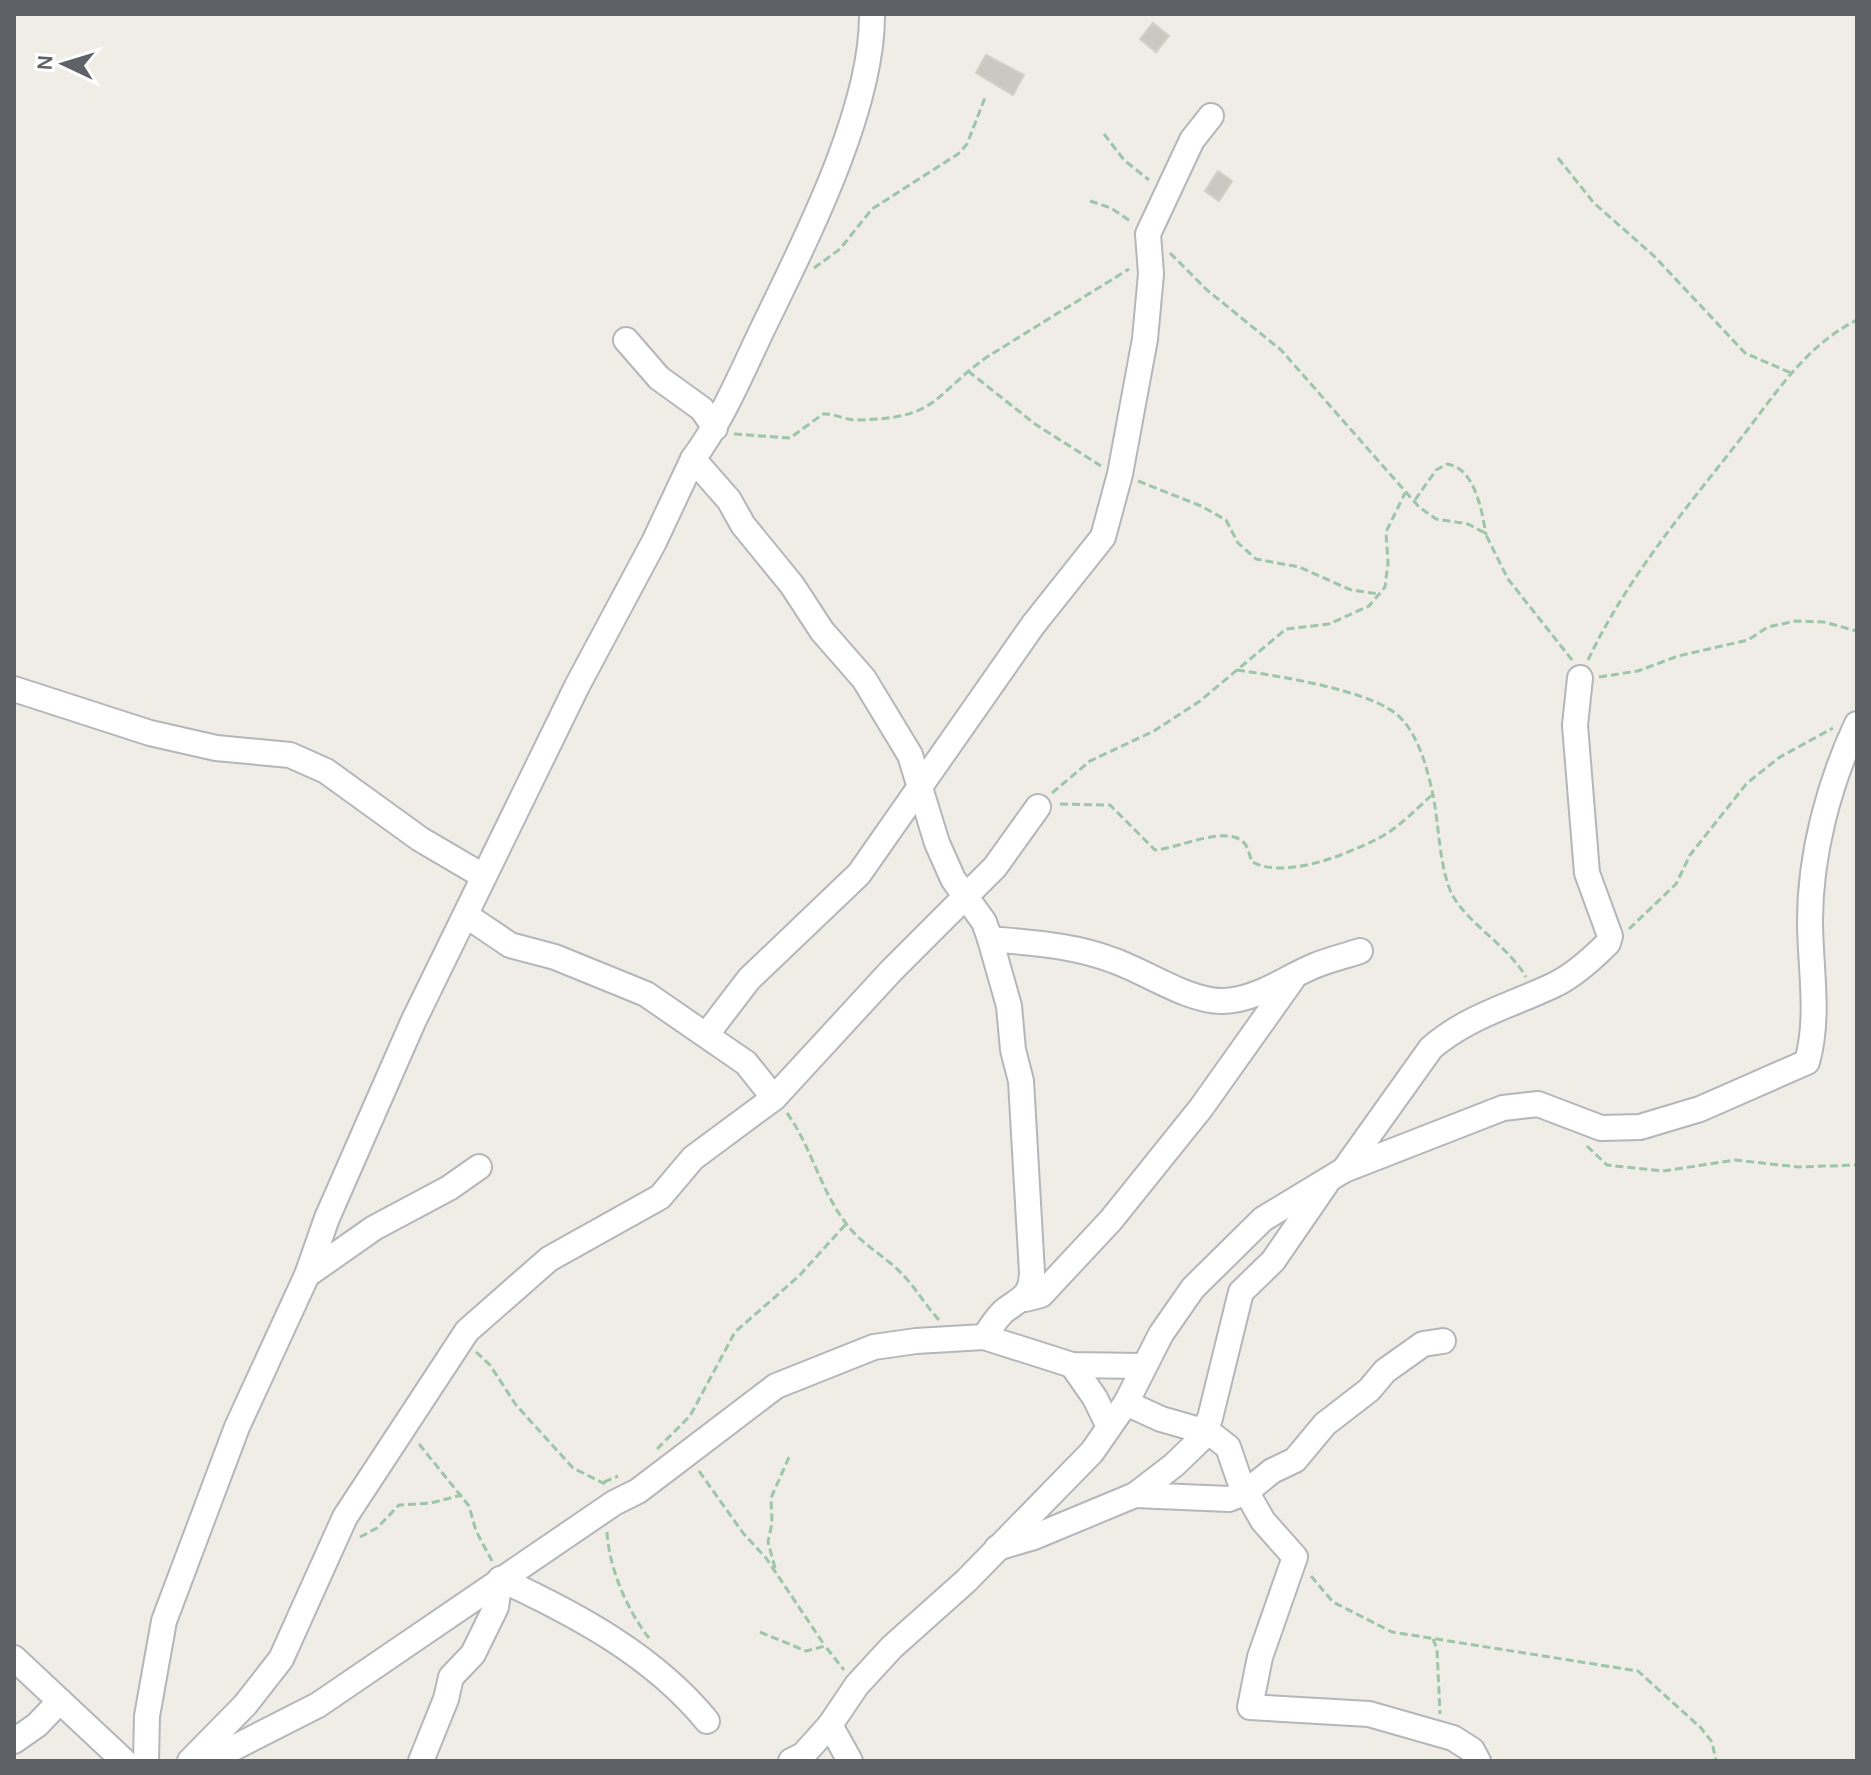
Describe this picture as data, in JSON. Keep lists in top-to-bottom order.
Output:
{
  "north": "left"
}
